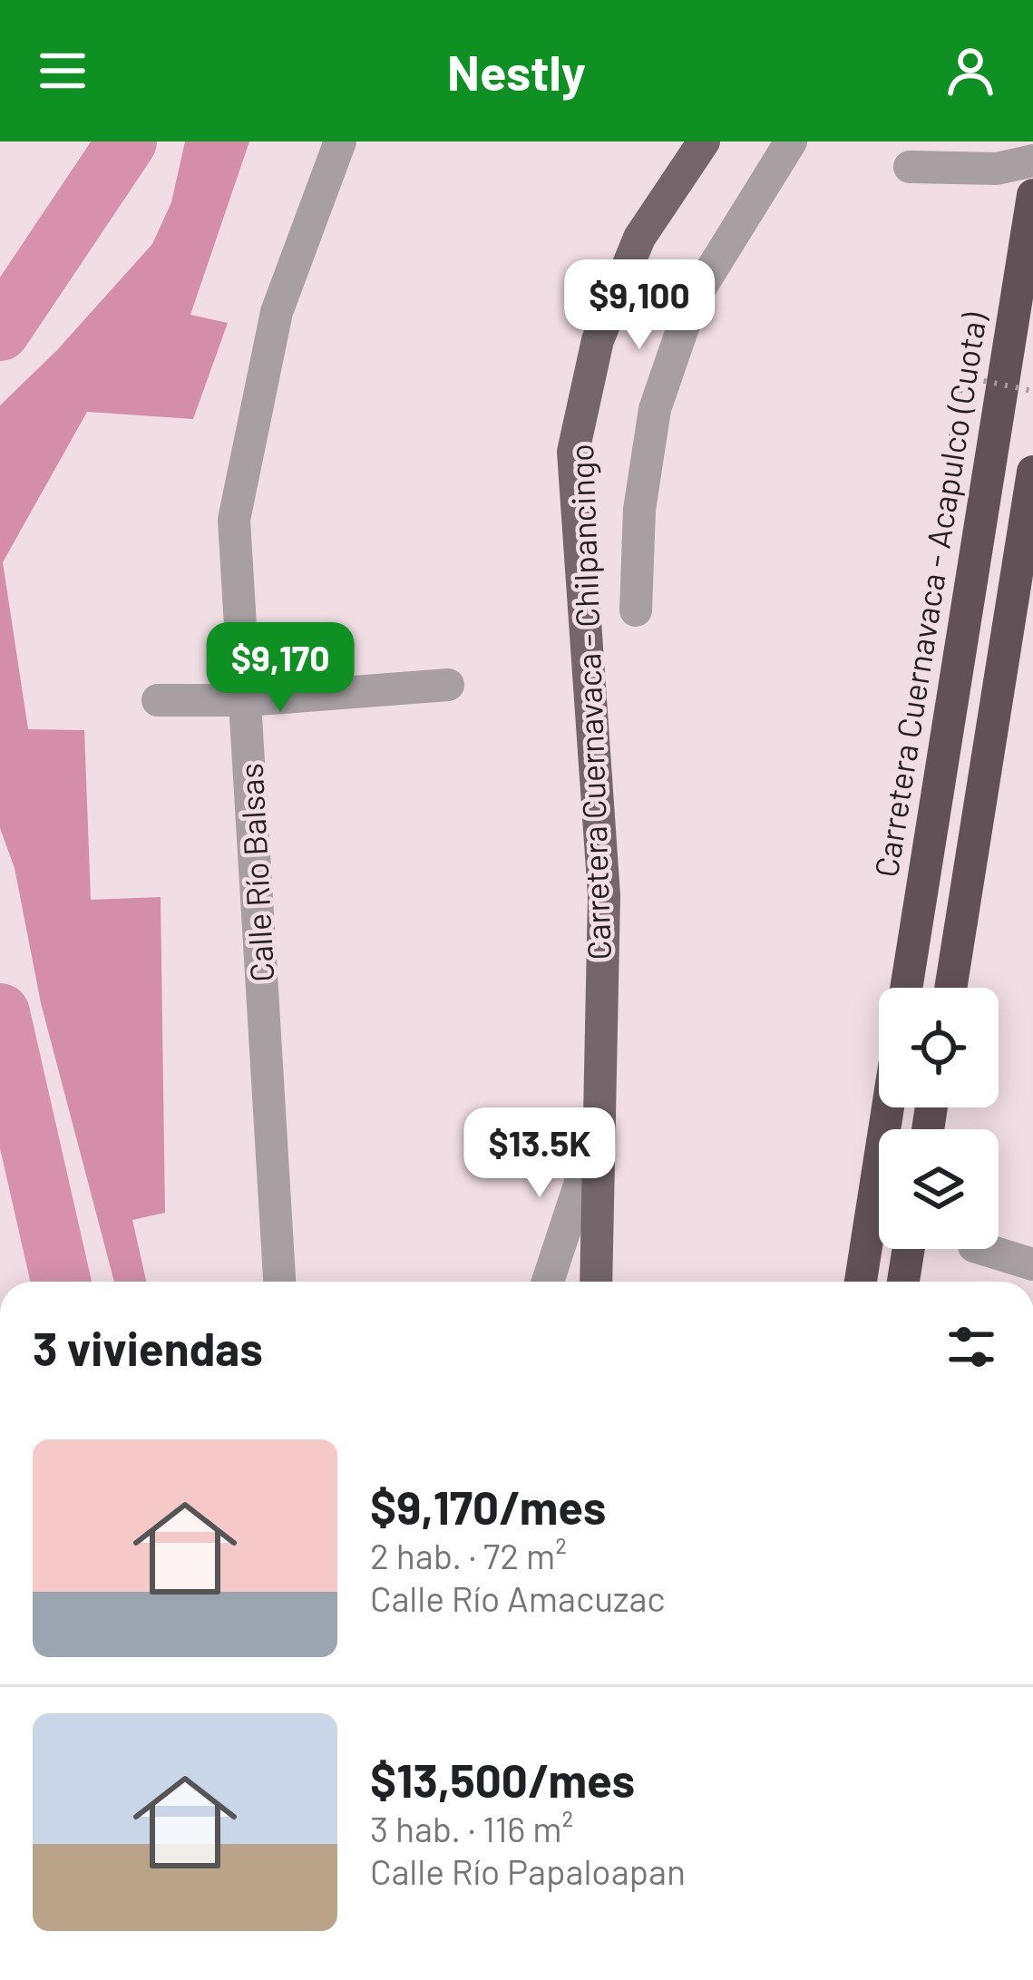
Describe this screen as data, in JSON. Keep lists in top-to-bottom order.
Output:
{
  "streets": {
    "highway": ["Carretera Cuernavaca - Acapulco (Cuota)"],
    "main road": ["Carretera Cuernavaca - Chilpancingo"],
    "street": ["Calle Río Balsas"]
  },
  "page": {
    "header": "Nestly",
    "price": ["$9,100", "$9,170", "$13.5K"],
    "heading": "3 viviendas",
    "list": [
      {
        "name": "$9,170/mes",
        "note": "2 hab. · 72 m² · Calle Río Amacuzac"
      },
      {
        "name": "$13,500/mes",
        "note": "3 hab. · 116 m² · Calle Río Papaloapan"
      }
    ]
  }
}
